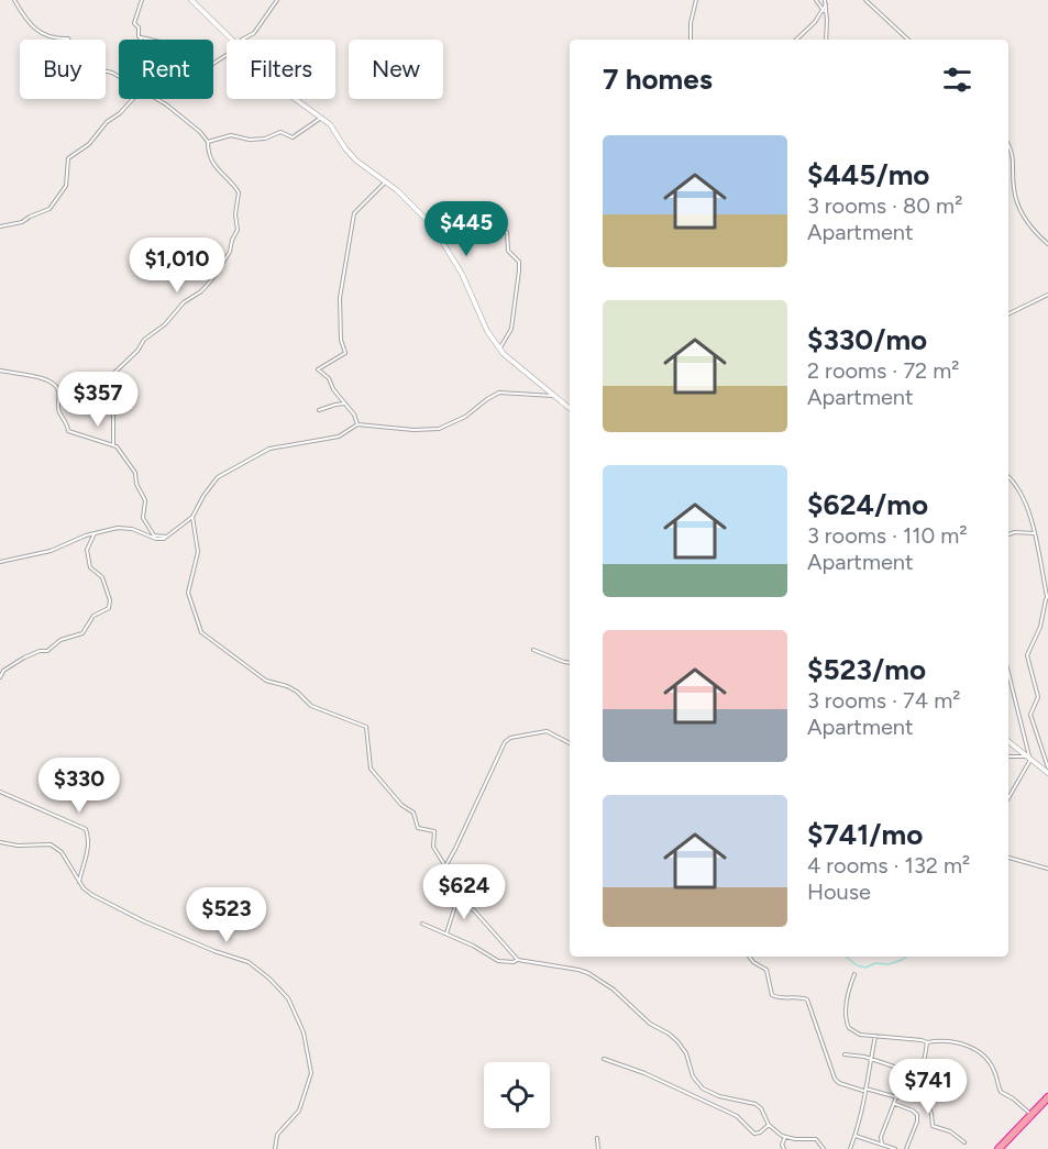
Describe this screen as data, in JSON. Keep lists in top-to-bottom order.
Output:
{
  "page": {
    "chip": [
      "Buy",
      "Rent",
      "Filters",
      "New"
    ],
    "heading": "7 homes",
    "list": [
      {
        "name": "$445/mo",
        "note": "3 rooms · 80 m² · Apartment"
      },
      {
        "name": "$330/mo",
        "note": "2 rooms · 72 m² · Apartment"
      },
      {
        "name": "$624/mo",
        "note": "3 rooms · 110 m² · Apartment"
      },
      {
        "name": "$523/mo",
        "note": "3 rooms · 74 m² · Apartment"
      },
      {
        "name": "$741/mo",
        "note": "4 rooms · 132 m² · House"
      }
    ],
    "price": [
      "$445",
      "$1,010",
      "$357",
      "$330",
      "$624",
      "$523",
      "$741"
    ]
  }
}
